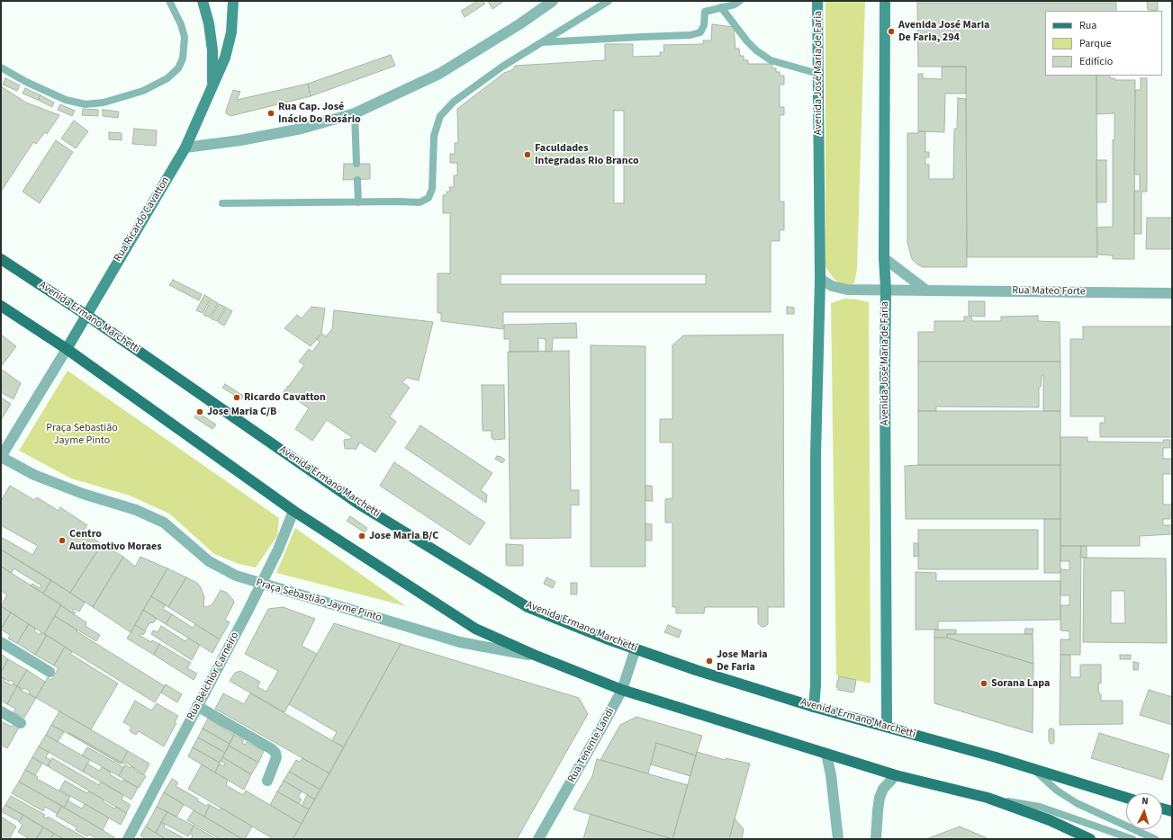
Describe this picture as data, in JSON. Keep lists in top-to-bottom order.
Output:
{
  "streets": {
    "main road": ["Avenida Ermano Marchetti"],
    "street": [
      "Avenida José Maria de Faria",
      "Rua Ricardo Cavatton",
      "Rua Mateo Forte",
      "Praça Sebastião Jayme Pinto",
      "Rua Belchior Carneiro",
      "Rua Tenente Landi"
    ]
  },
  "crossings": [
    ["Avenida José Maria de Faria", "Rua Mateo Forte"],
    ["Avenida José Maria de Faria", "Avenida Ermano Marchetti"],
    ["Rua Ricardo Cavatton", "Avenida Ermano Marchetti"],
    ["Avenida Ermano Marchetti", "Rua Tenente Landi"],
    ["Praça Sebastião Jayme Pinto", "Rua Belchior Carneiro"]
  ],
  "parks": ["Praça Sebastião Jayme Pinto"],
  "places": [
    "Avenida José Maria De Faria, 294",
    "Rua Cap. José Inácio Do Rosário",
    "Faculdades Integradas Rio Branco",
    "Ricardo Cavatton",
    "Jose Maria C/B",
    "Jose Maria B/C",
    "Centro Automotivo Moraes",
    "Jose Maria De Faria",
    "Sorana Lapa"
  ],
  "legend": ["Rua", "Parque", "Edifício"],
  "north": "top"
}
